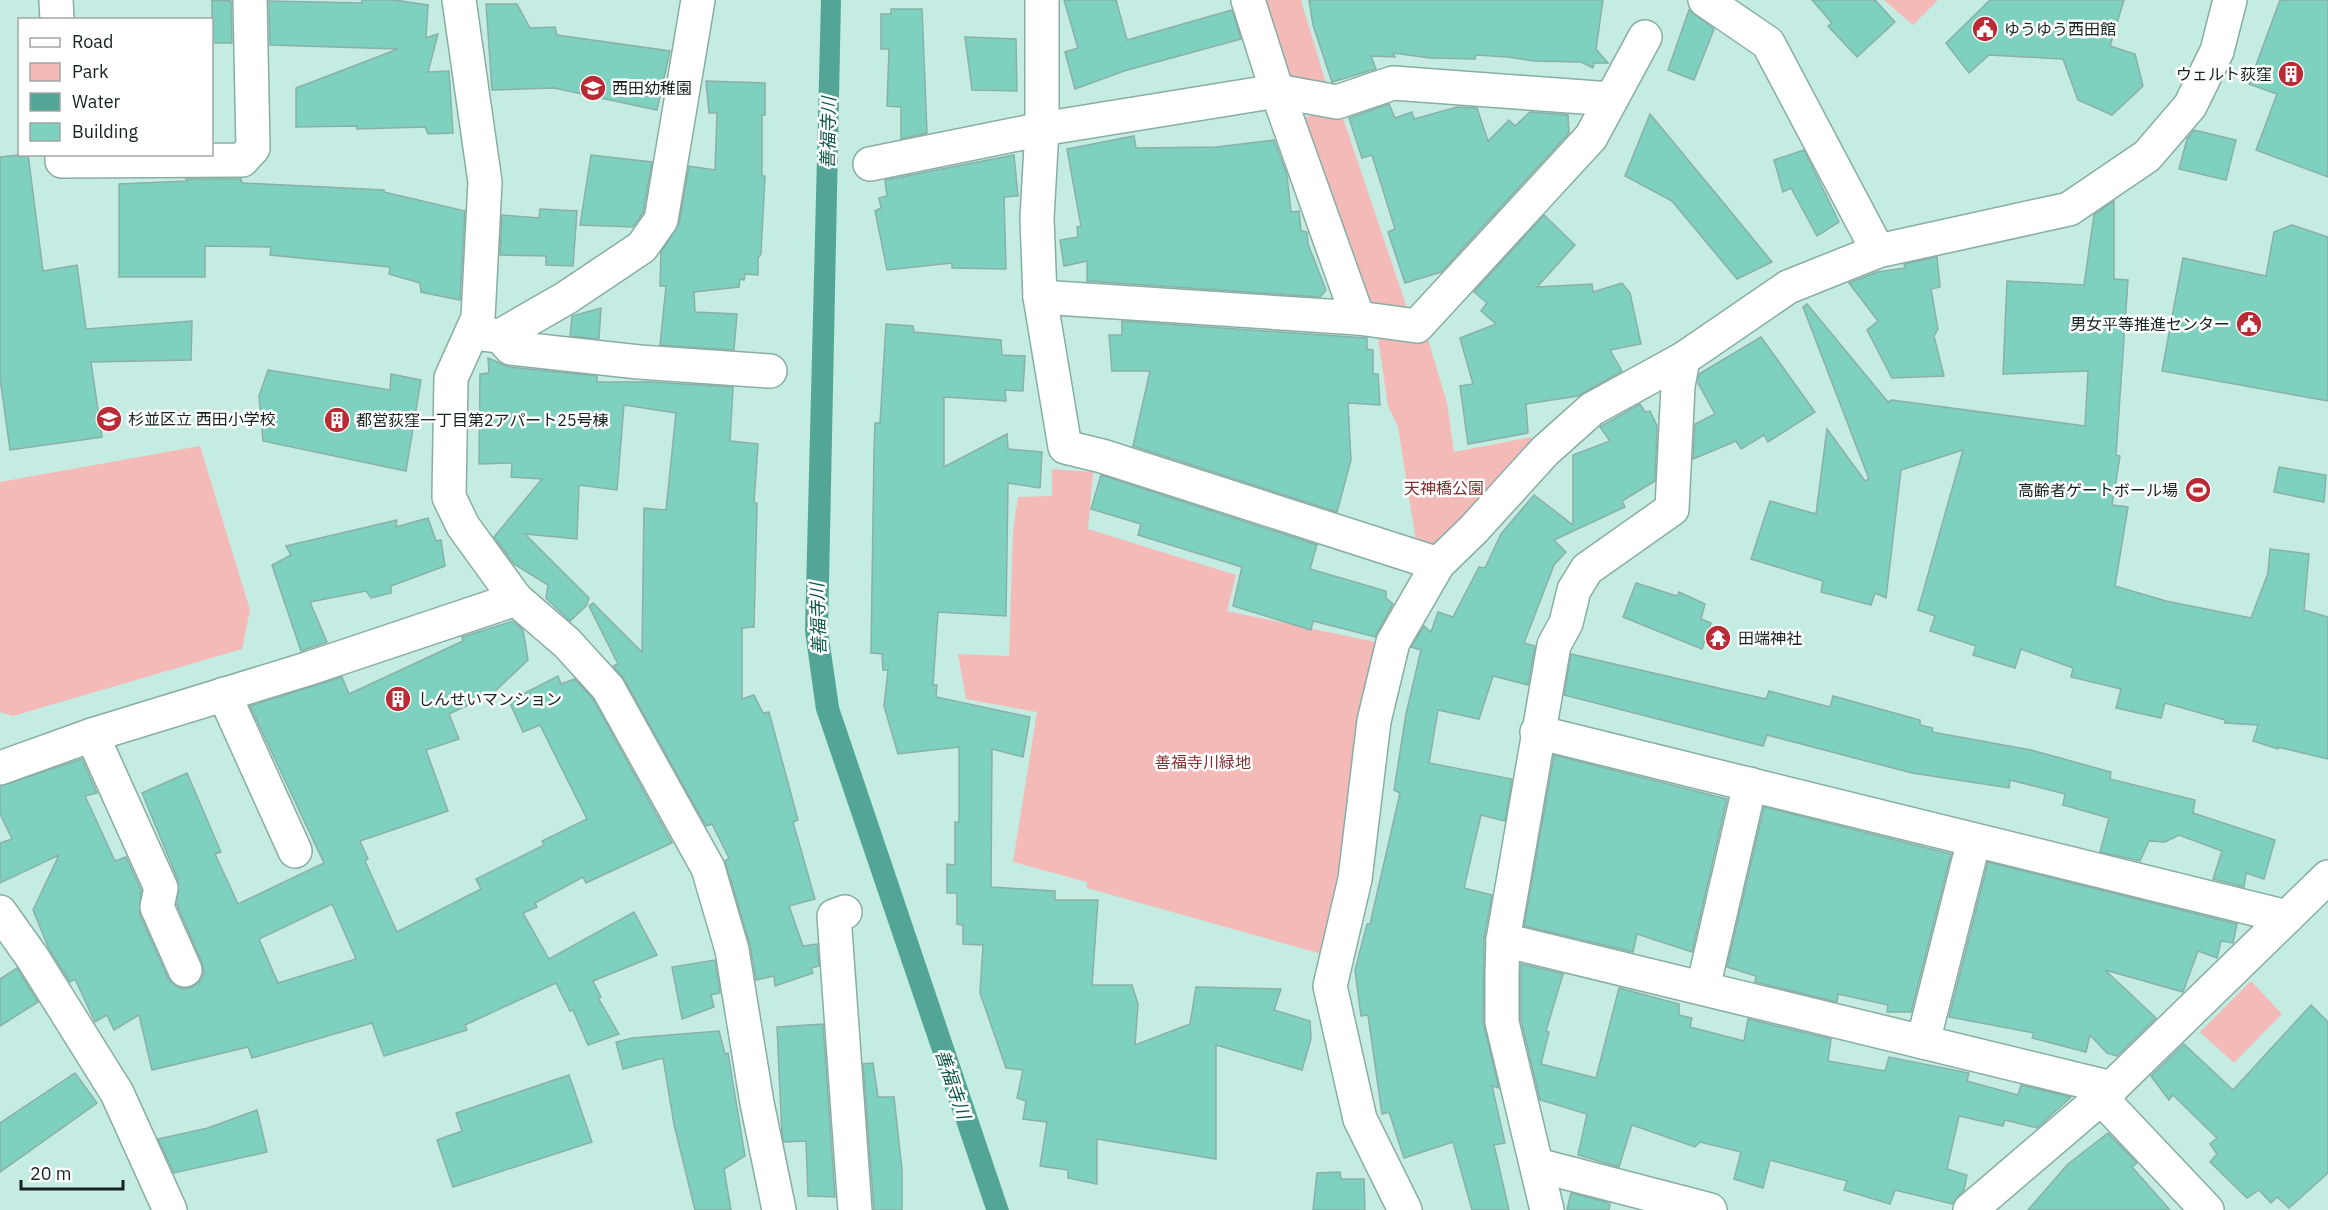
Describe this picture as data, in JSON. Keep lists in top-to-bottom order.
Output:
{
  "water": ["善福寺川"],
  "parks": ["天神橋公園", "善福寺川緑地"],
  "places": {
    "public building": ["ゆうゆう西田館", "男女平等推進センター"],
    "building": ["ウェルト荻窪", "都営荻窪一丁目第2アパート25号棟", "しんせいマンション"],
    "school or university": ["西田幼稚園", "杉並区立 西田小学校"],
    "sports": ["高齢者ゲートボール場"],
    "temple": ["田端神社"]
  },
  "legend": [
    "Road",
    "Park",
    "Water",
    "Building"
  ],
  "scale_bar": "20 m"
}
